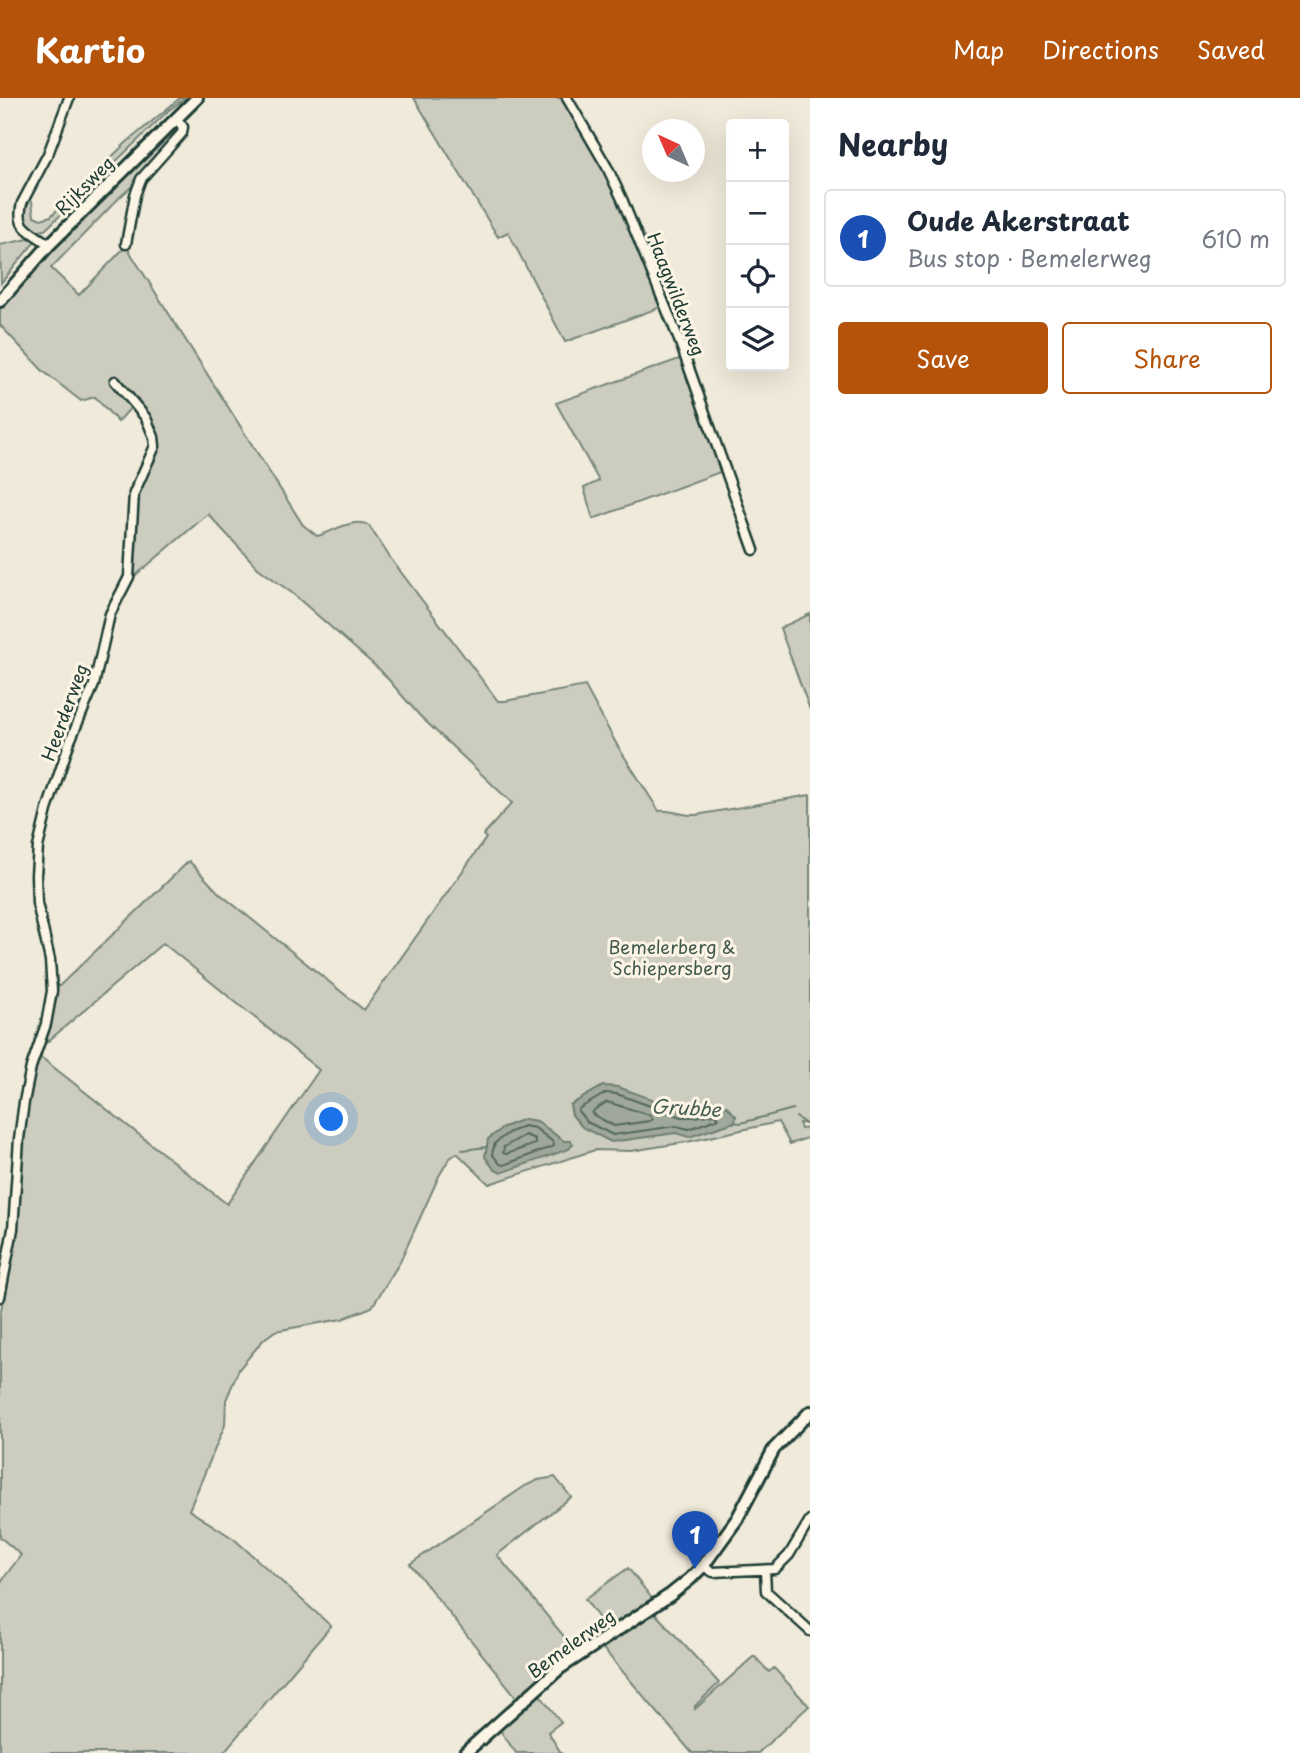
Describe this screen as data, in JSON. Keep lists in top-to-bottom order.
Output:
{
  "streets": {
    "street": [
      "Rijksweg",
      "Haagwilderweg",
      "Heerderweg",
      "Bemelerweg"
    ]
  },
  "water": ["Grubbe"],
  "parks": ["Bemelerberg & Schiepersberg"],
  "north": "top left",
  "page": {
    "header": "Kartio",
    "nav": ["Map", "Directions", "Saved"],
    "heading": "Nearby",
    "map_buttons": ["+", "−"],
    "list": [
      {
        "mark": "1",
        "name": "Oude Akerstraat",
        "note": "Bus stop · Bemelerweg",
        "value": "610 m"
      }
    ],
    "buttons": ["Save", "Share"],
    "pins": "1"
  }
}
